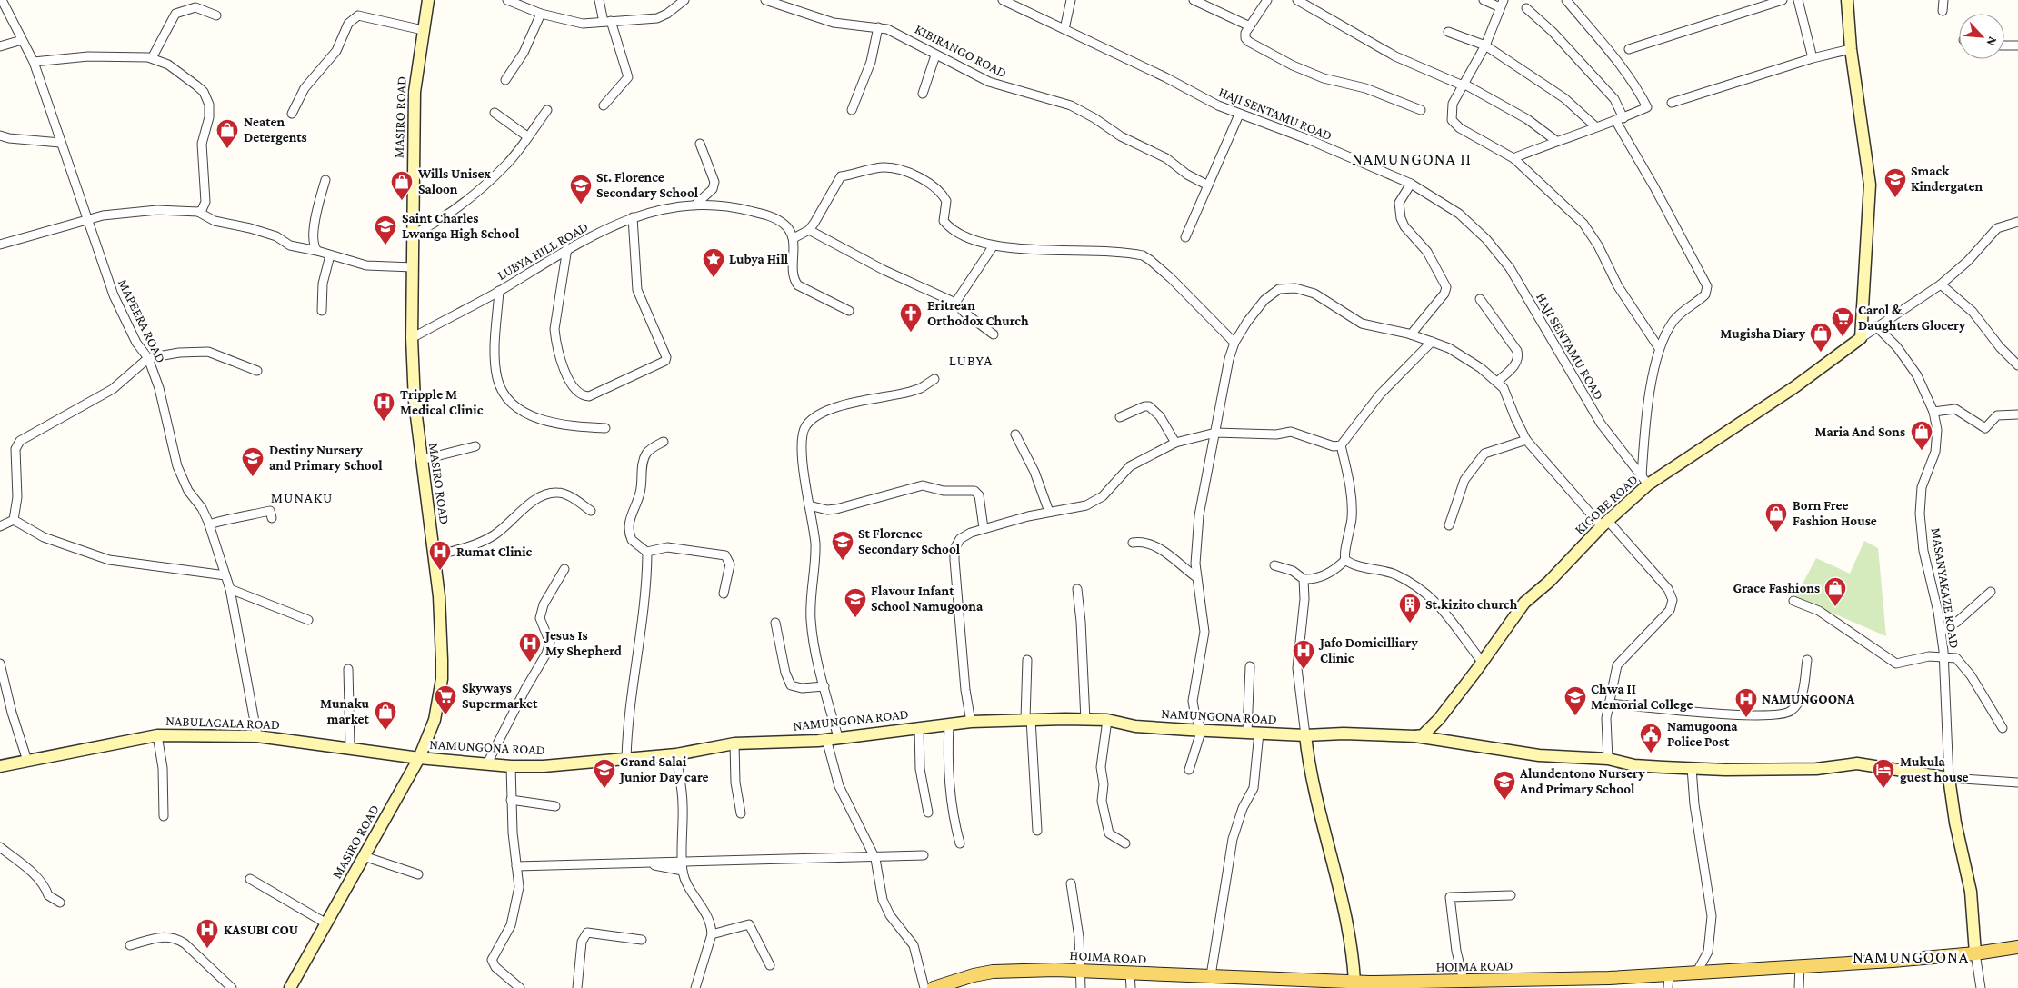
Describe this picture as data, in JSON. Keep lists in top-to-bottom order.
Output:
{
  "streets": {
    "main road": ["HOIMA ROAD"],
    "street": [
      "KIBIRANGO ROAD",
      "HAJI SENTAMU ROAD",
      "MASIRO ROAD",
      "LUBYA HILL ROAD",
      "MAPEERA ROAD",
      "KIGOBE ROAD",
      "MASANYAKAZE ROAD",
      "NAMUNGONA ROAD",
      "NABULAGALA ROAD"
    ]
  },
  "crossings": [
    ["HAJI SENTAMU ROAD", "KIGOBE ROAD"],
    ["MASIRO ROAD", "LUBYA HILL ROAD"],
    ["MASIRO ROAD", "NAMUNGONA ROAD"],
    ["MASIRO ROAD", "NABULAGALA ROAD"],
    ["MAPEERA ROAD", "NABULAGALA ROAD"],
    ["KIGOBE ROAD", "NAMUNGONA ROAD"],
    ["MASANYAKAZE ROAD", "NAMUNGONA ROAD"],
    ["NAMUNGONA ROAD", "NABULAGALA ROAD"]
  ],
  "districts": [
    "NAMUNGONA II",
    "LUBYA",
    "MUNAKU",
    "NAMUNGOONA"
  ],
  "places": {
    "shop": [
      "Neaten Detergents",
      "Wills Unisex Saloon",
      "Mugisha Diary",
      "Maria And Sons",
      "Born Free Fashion House",
      "Grace Fashions",
      "Munaku market"
    ],
    "school or university": [
      "Smack Kindergaten",
      "St. Florence Secondary School",
      "Saint Charles Lwanga High School",
      "Destiny Nursery and Primary School",
      "St Florence Secondary School",
      "Flavour Infant School Namugoona",
      "Chwa II Memorial College",
      "Grand Salai Junior Day care",
      "Alundentono Nursery And Primary School"
    ],
    "place": ["Lubya Hill"],
    "church": ["Eritrean Orthodox Church"],
    "supermarket": ["Carol & Daughters Glocery", "Skyways Supermarket"],
    "hospital": [
      "Tripple M Medical Clinic",
      "Rumat Clinic",
      "Jesus Is My Shepherd",
      "Jafo Domicilliary Clinic",
      "NAMUNGOONA",
      "KASUBI COU"
    ],
    "building": ["St.kizito church"],
    "public building": ["Namugoona Police Post"],
    "hotel": ["Mukula guest house"]
  },
  "north": "bottom right"
}
